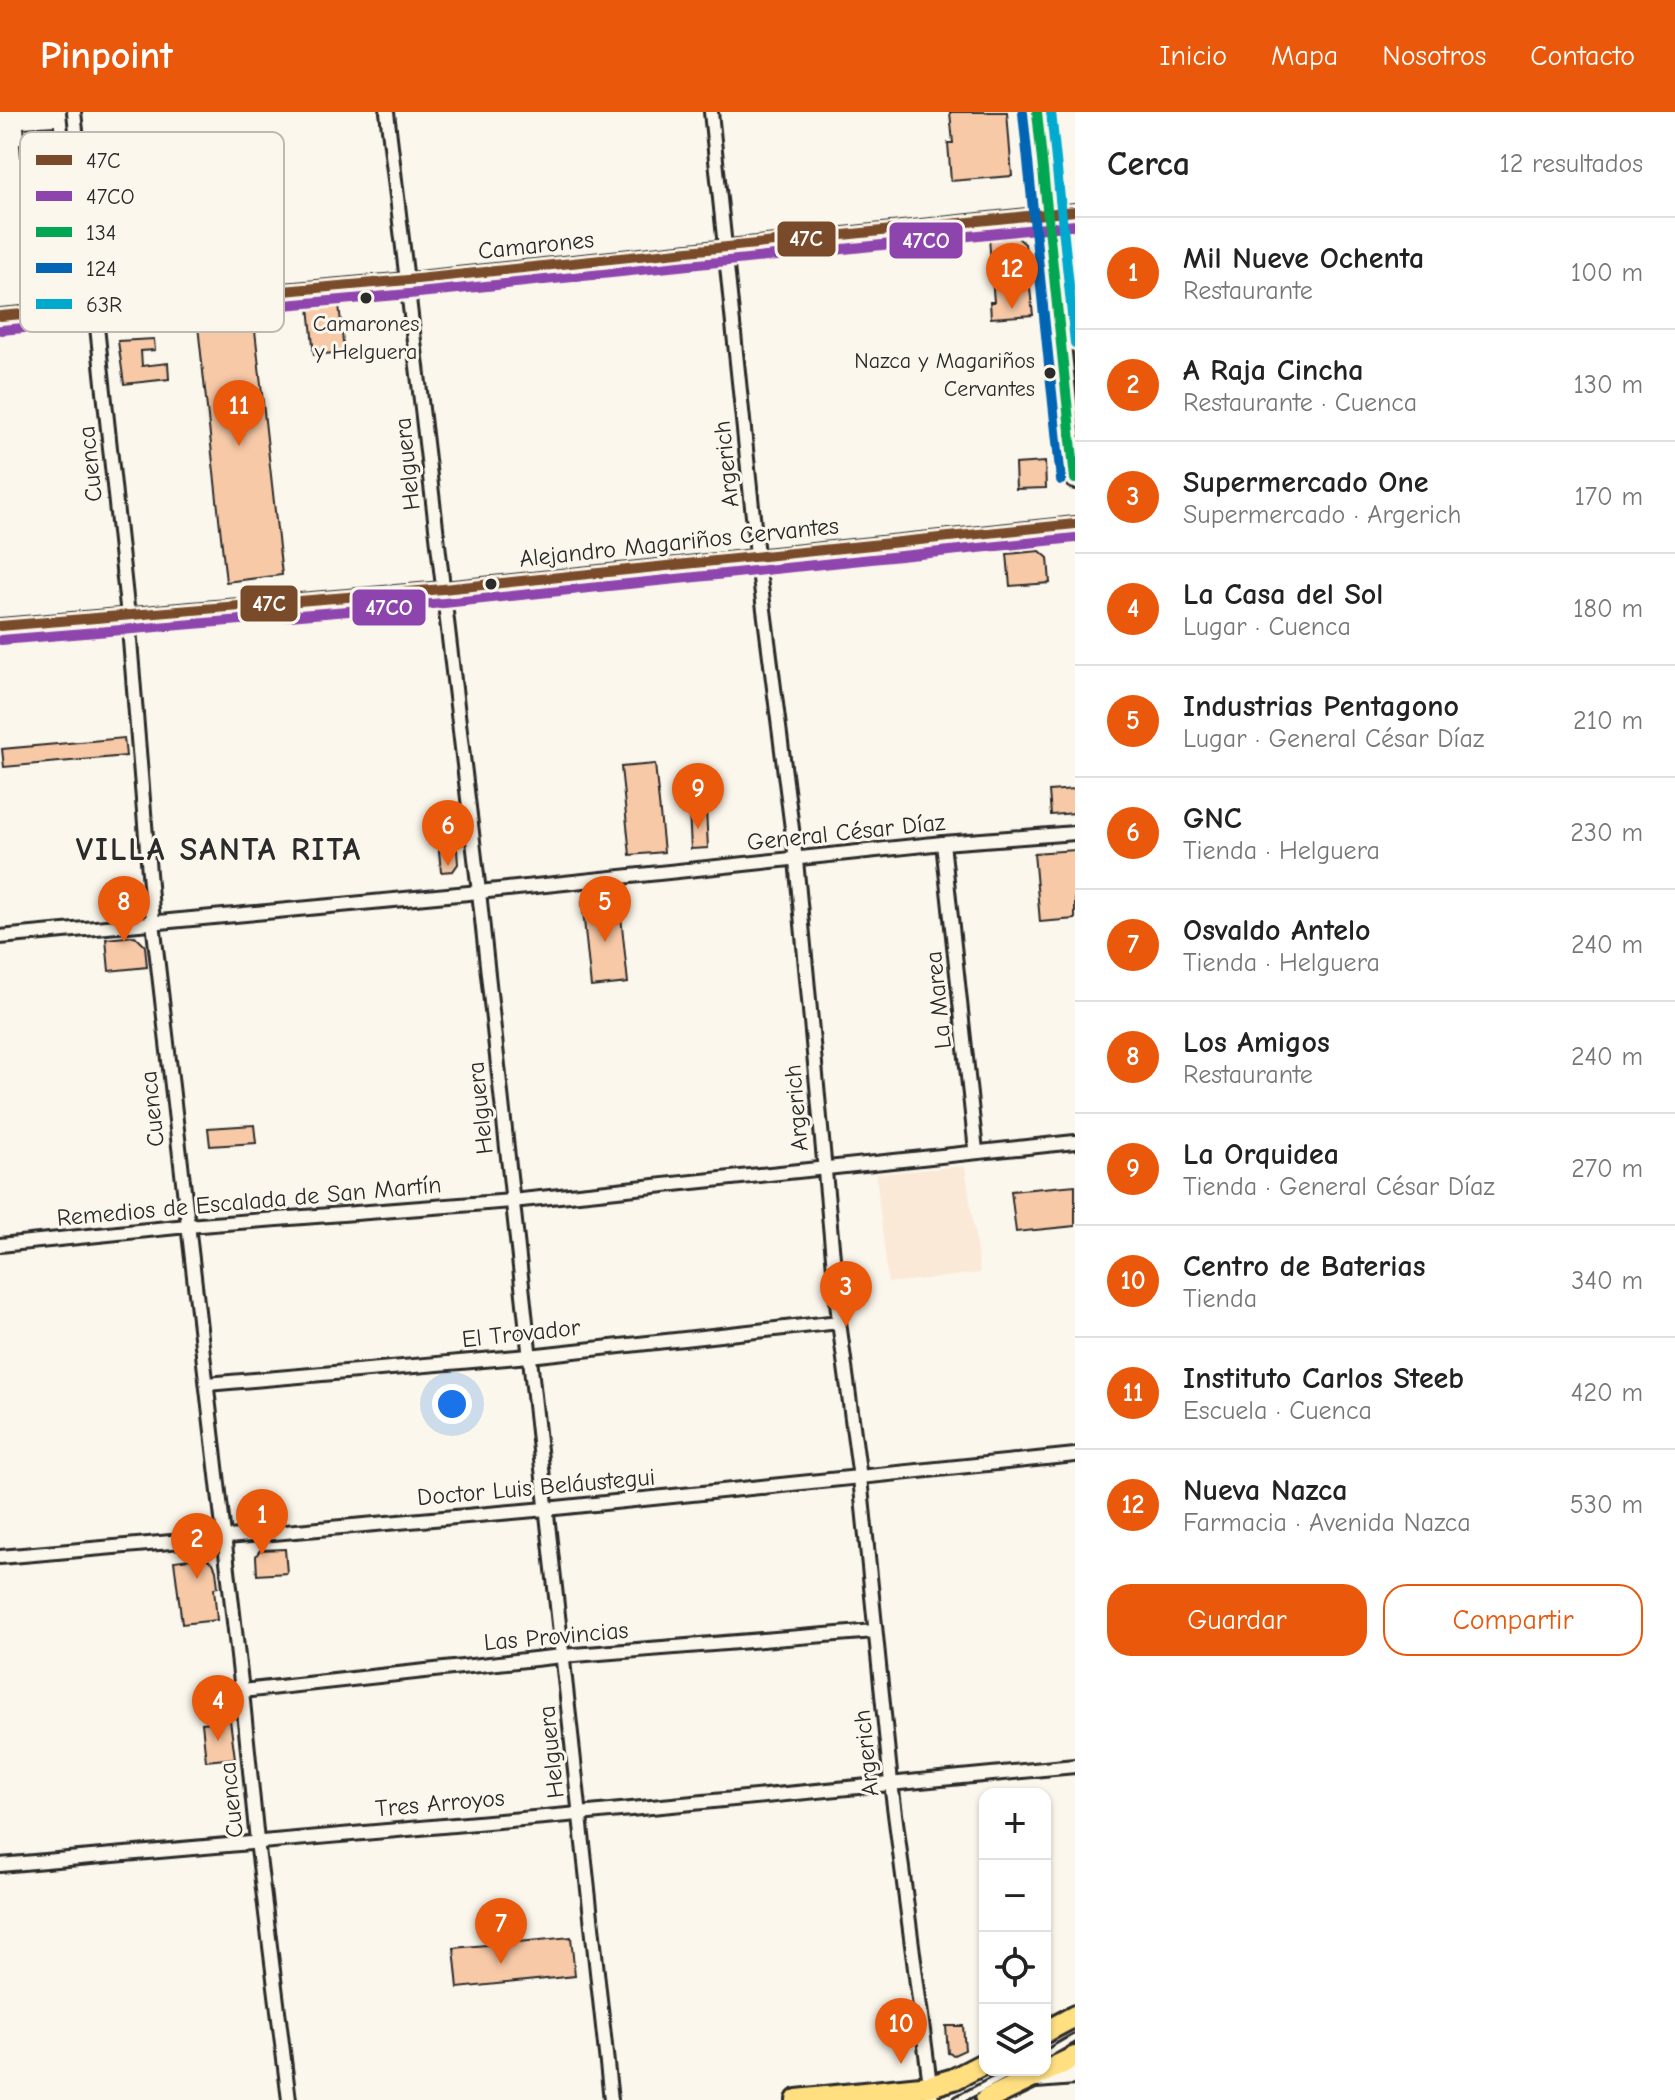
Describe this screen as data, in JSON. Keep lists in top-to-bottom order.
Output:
{
  "streets": {
    "street": [
      "Camarones",
      "Cuenca",
      "Helguera",
      "Argerich",
      "Alejandro Magariños Cervantes",
      "General César Díaz",
      "La Marea",
      "Remedios de Escalada de San Martín",
      "El Trovador",
      "Doctor Luis Beláustegui",
      "Las Provincias",
      "Tres Arroyos"
    ]
  },
  "crossings": [
    ["Camarones", "Helguera"],
    ["Camarones", "Argerich"],
    ["Cuenca", "Alejandro Magariños Cervantes"],
    ["Cuenca", "General César Díaz"],
    ["Cuenca", "Remedios de Escalada de San Martín"],
    ["Cuenca", "El Trovador"],
    ["Cuenca", "Doctor Luis Beláustegui"],
    ["Cuenca", "Las Provincias"],
    ["Cuenca", "Tres Arroyos"],
    ["Helguera", "Alejandro Magariños Cervantes"],
    ["Helguera", "General César Díaz"],
    ["Helguera", "Remedios de Escalada de San Martín"],
    ["Helguera", "El Trovador"],
    ["Helguera", "Doctor Luis Beláustegui"],
    ["Helguera", "Las Provincias"],
    ["Helguera", "Tres Arroyos"],
    ["Argerich", "Alejandro Magariños Cervantes"],
    ["Argerich", "General César Díaz"],
    ["Argerich", "Remedios de Escalada de San Martín"],
    ["Argerich", "El Trovador"],
    ["Argerich", "Doctor Luis Beláustegui"],
    ["Argerich", "Las Provincias"],
    ["Argerich", "Tres Arroyos"],
    ["General César Díaz", "La Marea"],
    ["La Marea", "Remedios de Escalada de San Martín"]
  ],
  "districts": ["VILLA SANTA RITA"],
  "places": ["Camarones y Helguera", "Nazca y Magariños Cervantes"],
  "lines": [
    "transit line 134",
    "transit line 63R",
    "transit line 124",
    "transit line 47C",
    "transit line 47CO"
  ],
  "legend": [
    "47C",
    "47CO",
    "134",
    "124",
    "63R"
  ],
  "page": {
    "header": "Pinpoint",
    "nav": [
      "Inicio",
      "Mapa",
      "Nosotros",
      "Contacto"
    ],
    "heading": ["Cerca", "12 resultados"],
    "list": [
      {
        "mark": "1",
        "name": "Mil Nueve Ochenta",
        "note": "Restaurante",
        "value": "100 m"
      },
      {
        "mark": "2",
        "name": "A Raja Cincha",
        "note": "Restaurante · Cuenca",
        "value": "130 m"
      },
      {
        "mark": "3",
        "name": "Supermercado One",
        "note": "Supermercado · Argerich",
        "value": "170 m"
      },
      {
        "mark": "4",
        "name": "La Casa del Sol",
        "note": "Lugar · Cuenca",
        "value": "180 m"
      },
      {
        "mark": "5",
        "name": "Industrias Pentagono",
        "note": "Lugar · General César Díaz",
        "value": "210 m"
      },
      {
        "mark": "6",
        "name": "GNC",
        "note": "Tienda · Helguera",
        "value": "230 m"
      },
      {
        "mark": "7",
        "name": "Osvaldo Antelo",
        "note": "Tienda · Helguera",
        "value": "240 m"
      },
      {
        "mark": "8",
        "name": "Los Amigos",
        "note": "Restaurante",
        "value": "240 m"
      },
      {
        "mark": "9",
        "name": "La Orquidea",
        "note": "Tienda · General César Díaz",
        "value": "270 m"
      },
      {
        "mark": "10",
        "name": "Centro de Baterias",
        "note": "Tienda",
        "value": "340 m"
      },
      {
        "mark": "11",
        "name": "Instituto Carlos Steeb",
        "note": "Escuela · Cuenca",
        "value": "420 m"
      },
      {
        "mark": "12",
        "name": "Nueva Nazca",
        "note": "Farmacia · Avenida Nazca",
        "value": "530 m"
      }
    ],
    "pins": [
      "12",
      "11",
      "9",
      "6",
      "5",
      "8",
      "3",
      "1",
      "2",
      "4",
      "7",
      "10"
    ],
    "buttons": ["Guardar", "Compartir"],
    "map_buttons": ["+", "−"]
  }
}
